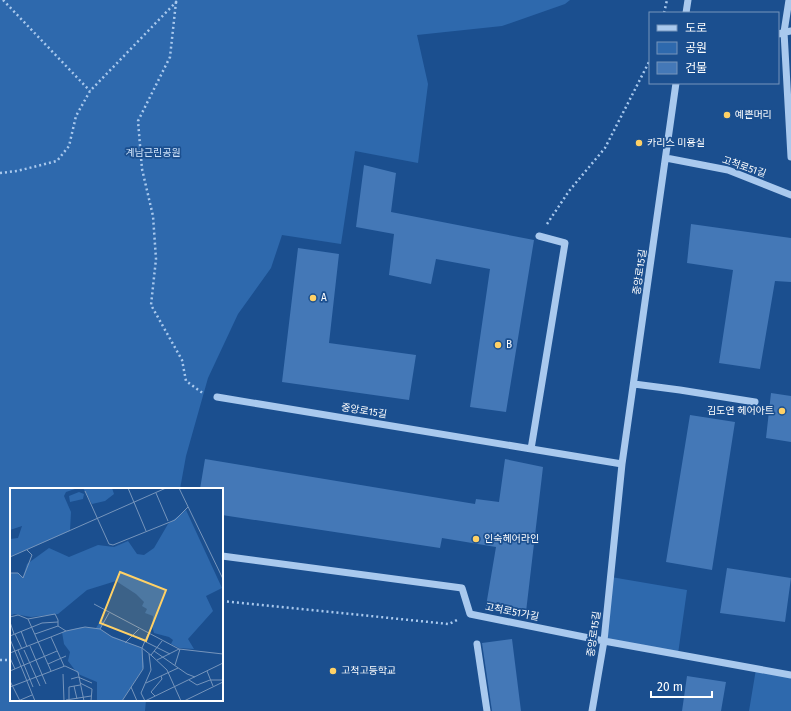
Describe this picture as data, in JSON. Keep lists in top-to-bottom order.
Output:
{
  "streets": {
    "street": ["고척로51길", "중앙로15길", "고척로51가길"]
  },
  "crossings": [
    ["고척로51길", "중앙로15길"],
    ["중앙로15길", "고척로51가길"]
  ],
  "parks": ["계남근린공원"],
  "places": [
    "예쁜머리",
    "카리스 미용실",
    "A",
    "B",
    "김도연 헤어아트",
    "인숙헤어라인",
    "고척고등학교"
  ],
  "legend": ["도로", "공원", "건물"],
  "scale_bar": "20 m"
}
